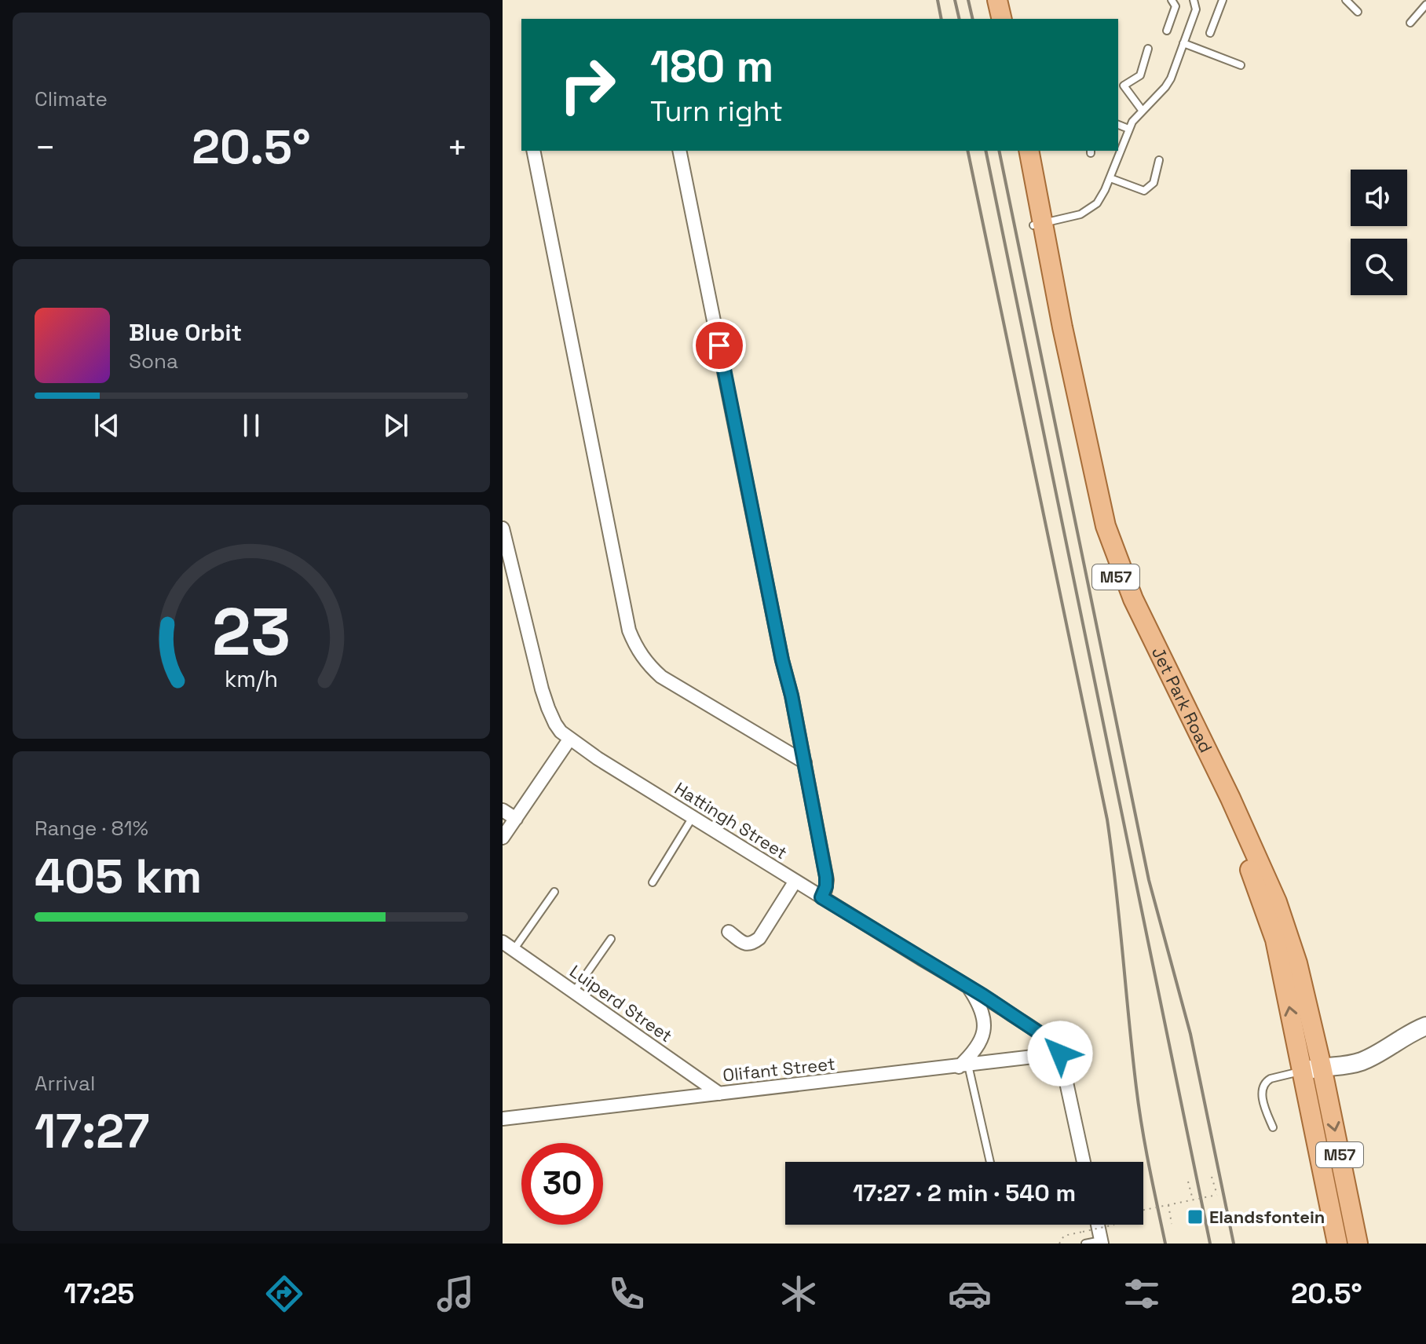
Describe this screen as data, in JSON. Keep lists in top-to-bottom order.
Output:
{
  "streets": {
    "main road": ["M57", "Jet Park Road"],
    "street": ["Hattingh Street", "Luiperd Street", "Olifant Street"]
  },
  "crossings": [
    ["Hattingh Street", "Olifant Street"],
    ["Luiperd Street", "Olifant Street"]
  ],
  "places": {
    "transit": ["Elandsfontein"]
  },
  "page": {
    "tile": [
      "Climate",
      ["Range · 81%", "405 km"],
      ["Arrival", "17:27"]
    ],
    "turn": ["180 m", "Turn right"],
    "heat": ["−", "20.5°", "+"],
    "song": ["Blue Orbit", "Sona"],
    "limit": "30",
    "trip": "17:27 · 2 min · 540 m",
    "tabs": ["17:25", "20.5°"],
    "gauge": ["23", "km/h"]
  }
}
